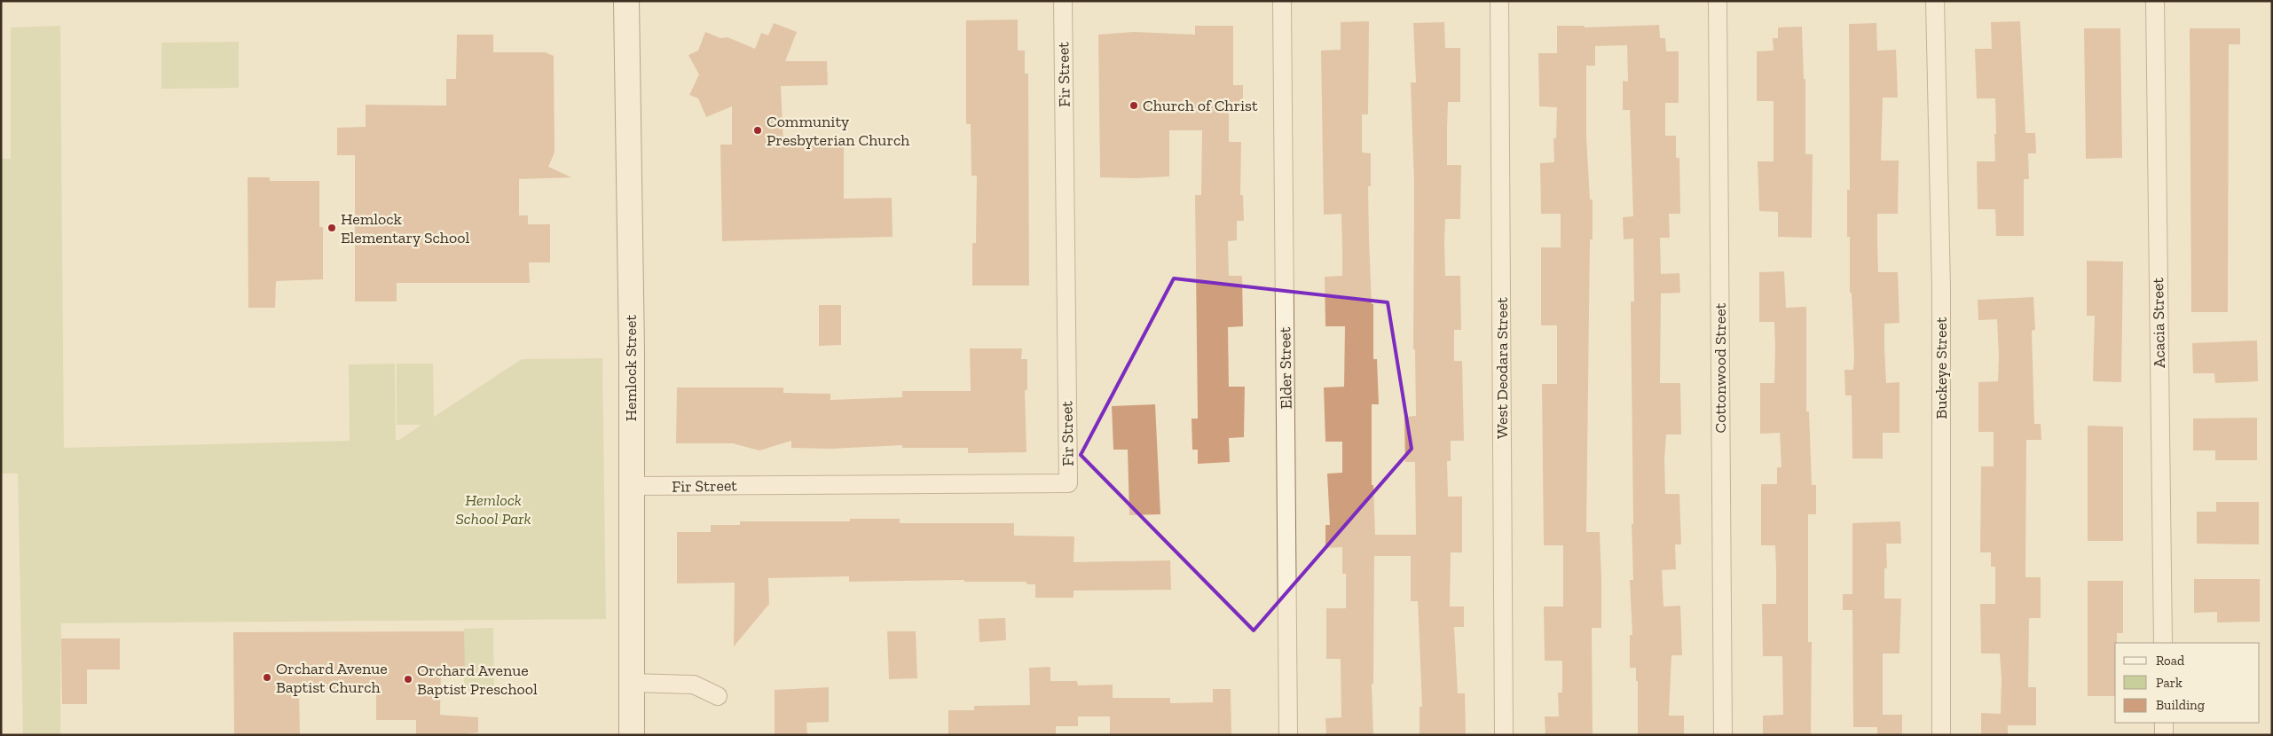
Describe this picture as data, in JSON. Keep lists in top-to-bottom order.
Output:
{
  "streets": {
    "street": [
      "Fir Street",
      "Acacia Street",
      "Hemlock Street",
      "Elder Street",
      "West Deodara Street",
      "Cottonwood Street",
      "Buckeye Street"
    ]
  },
  "crossings": [
    ["Fir Street", "Hemlock Street"]
  ],
  "parks": ["Hemlock School Park"],
  "places": [
    "Church of Christ",
    "Community Presbyterian Church",
    "Hemlock Elementary School",
    "Orchard Avenue Baptist Church",
    "Orchard Avenue Baptist Preschool"
  ],
  "legend": ["Road", "Park", "Building"]
}
